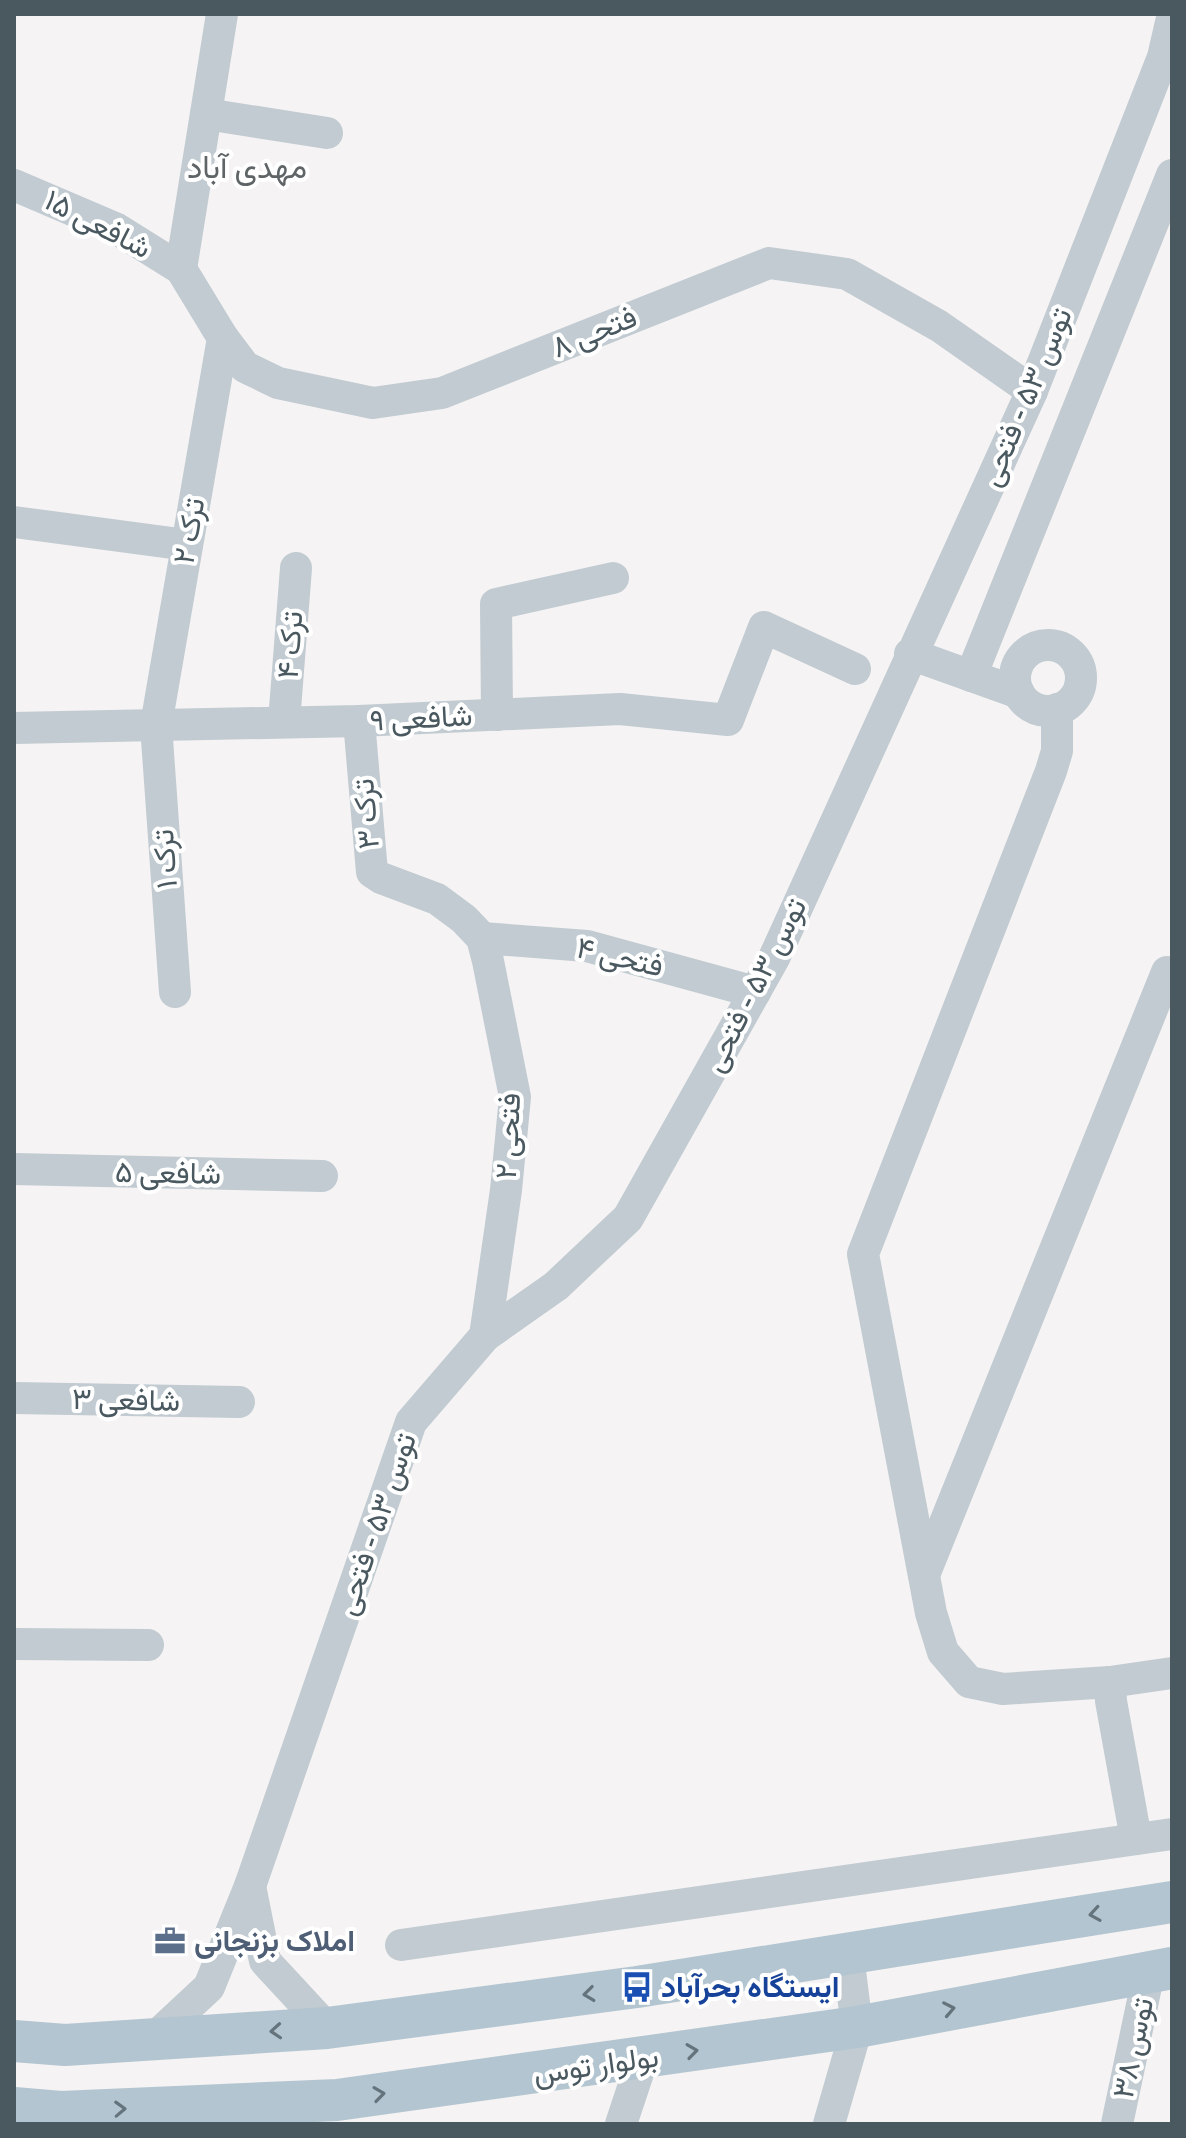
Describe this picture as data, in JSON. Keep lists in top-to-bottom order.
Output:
{
  "streets": {
    "main road": ["بولوار توس"],
    "street": [
      "شافعی ۱۵",
      "فتحی ۸",
      "توس ۵۳ - فتحی",
      "ترک ۲",
      "ترک ۴",
      "شافعی ۹",
      "ترک ۳",
      "ترک ۱",
      "فتحی ۴",
      "فتحی ۲",
      "شافعی ۵",
      "شافعی ۳",
      "توس ۳۸"
    ]
  },
  "crossings": [
    ["شافعی ۱۵", "فتحی ۸"],
    ["فتحی ۸", "توس ۵۳ - فتحی"],
    ["فتحی ۸", "ترک ۲"],
    ["توس ۵۳ - فتحی", "فتحی ۴"],
    ["توس ۵۳ - فتحی", "فتحی ۲"],
    ["ترک ۲", "شافعی ۹"],
    ["ترک ۲", "ترک ۱"],
    ["ترک ۴", "شافعی ۹"],
    ["شافعی ۹", "ترک ۳"],
    ["شافعی ۹", "ترک ۱"],
    ["ترک ۳", "فتحی ۴"],
    ["ترک ۳", "فتحی ۲"],
    ["فتحی ۴", "فتحی ۲"],
    ["توس ۳۸", "بولوار توس"]
  ],
  "districts": ["مهدی آباد"],
  "places": {
    "office": ["املاک بزنجانی"],
    "bus stop": ["ایستگاه بحرآباد"]
  }
}
